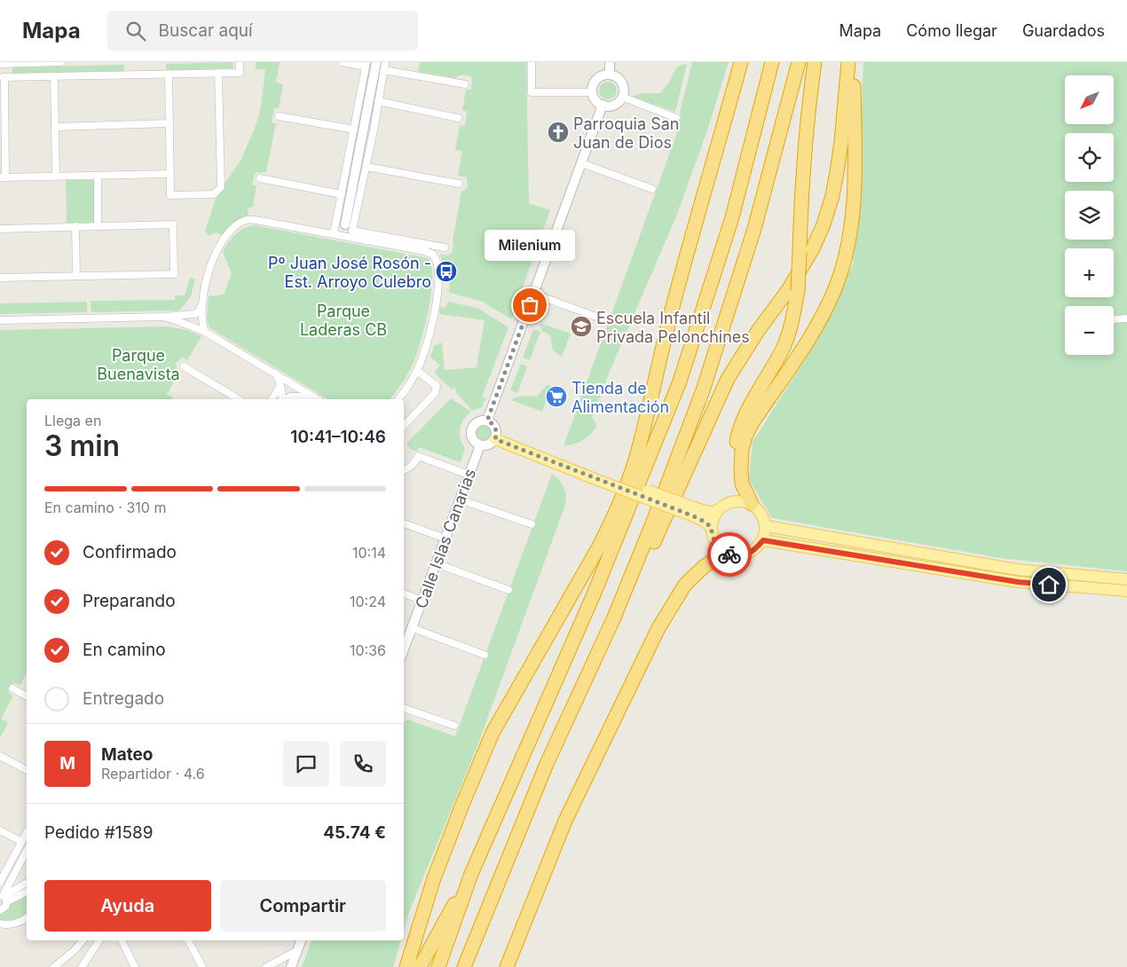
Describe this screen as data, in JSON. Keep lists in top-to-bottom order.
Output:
{
  "streets": {
    "street": ["Calle Islas Canarias"]
  },
  "parks": ["Parque Laderas CB", "Parque Buenavista"],
  "places": {
    "church": ["Parroquia San Juan de Dios"],
    "bus stop": ["Pº Juan José Rosón - Est. Arroyo Culebro"],
    "other": ["Milenium"],
    "school or university": ["Escuela Infantil Privada Pelonchines"],
    "supermarket": ["Tienda de Alimentación"]
  },
  "north": "bottom left",
  "page": {
    "header": "Mapa",
    "search": "Buscar aquí",
    "nav": ["Mapa", "Cómo llegar", "Guardados"],
    "map_buttons": ["+", "−"],
    "bubble": "Milenium",
    "heading": ["3 min", "Llega en", "10:41–10:46"],
    "panel": [
      "Mateo",
      "Repartidor · 4.6",
      "Pedido #1589",
      "45.74 €"
    ],
    "bar": "En camino · 310 m",
    "list": [
      ["Confirmado", "10:14"],
      ["Preparando", "10:24"],
      ["En camino", "10:36"],
      "Entregado"
    ],
    "round": "M",
    "buttons": ["Ayuda", "Compartir"]
  }
}
